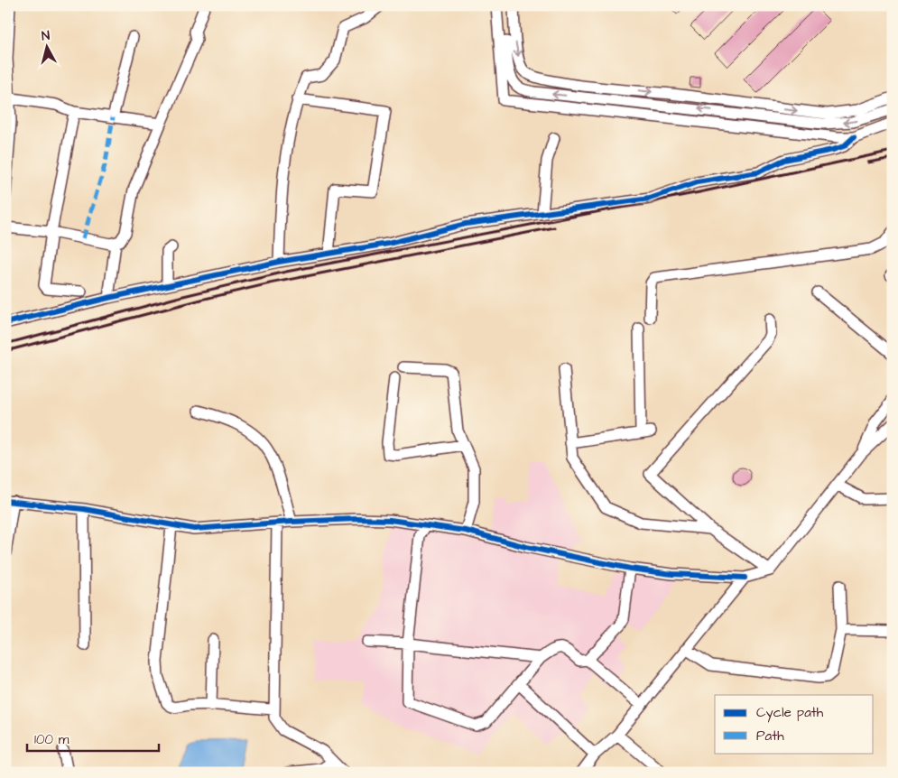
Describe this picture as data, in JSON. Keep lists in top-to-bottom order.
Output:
{
  "legend": ["Cycle path", "Path"],
  "scale_bar": "100 m",
  "north": "top"
}
